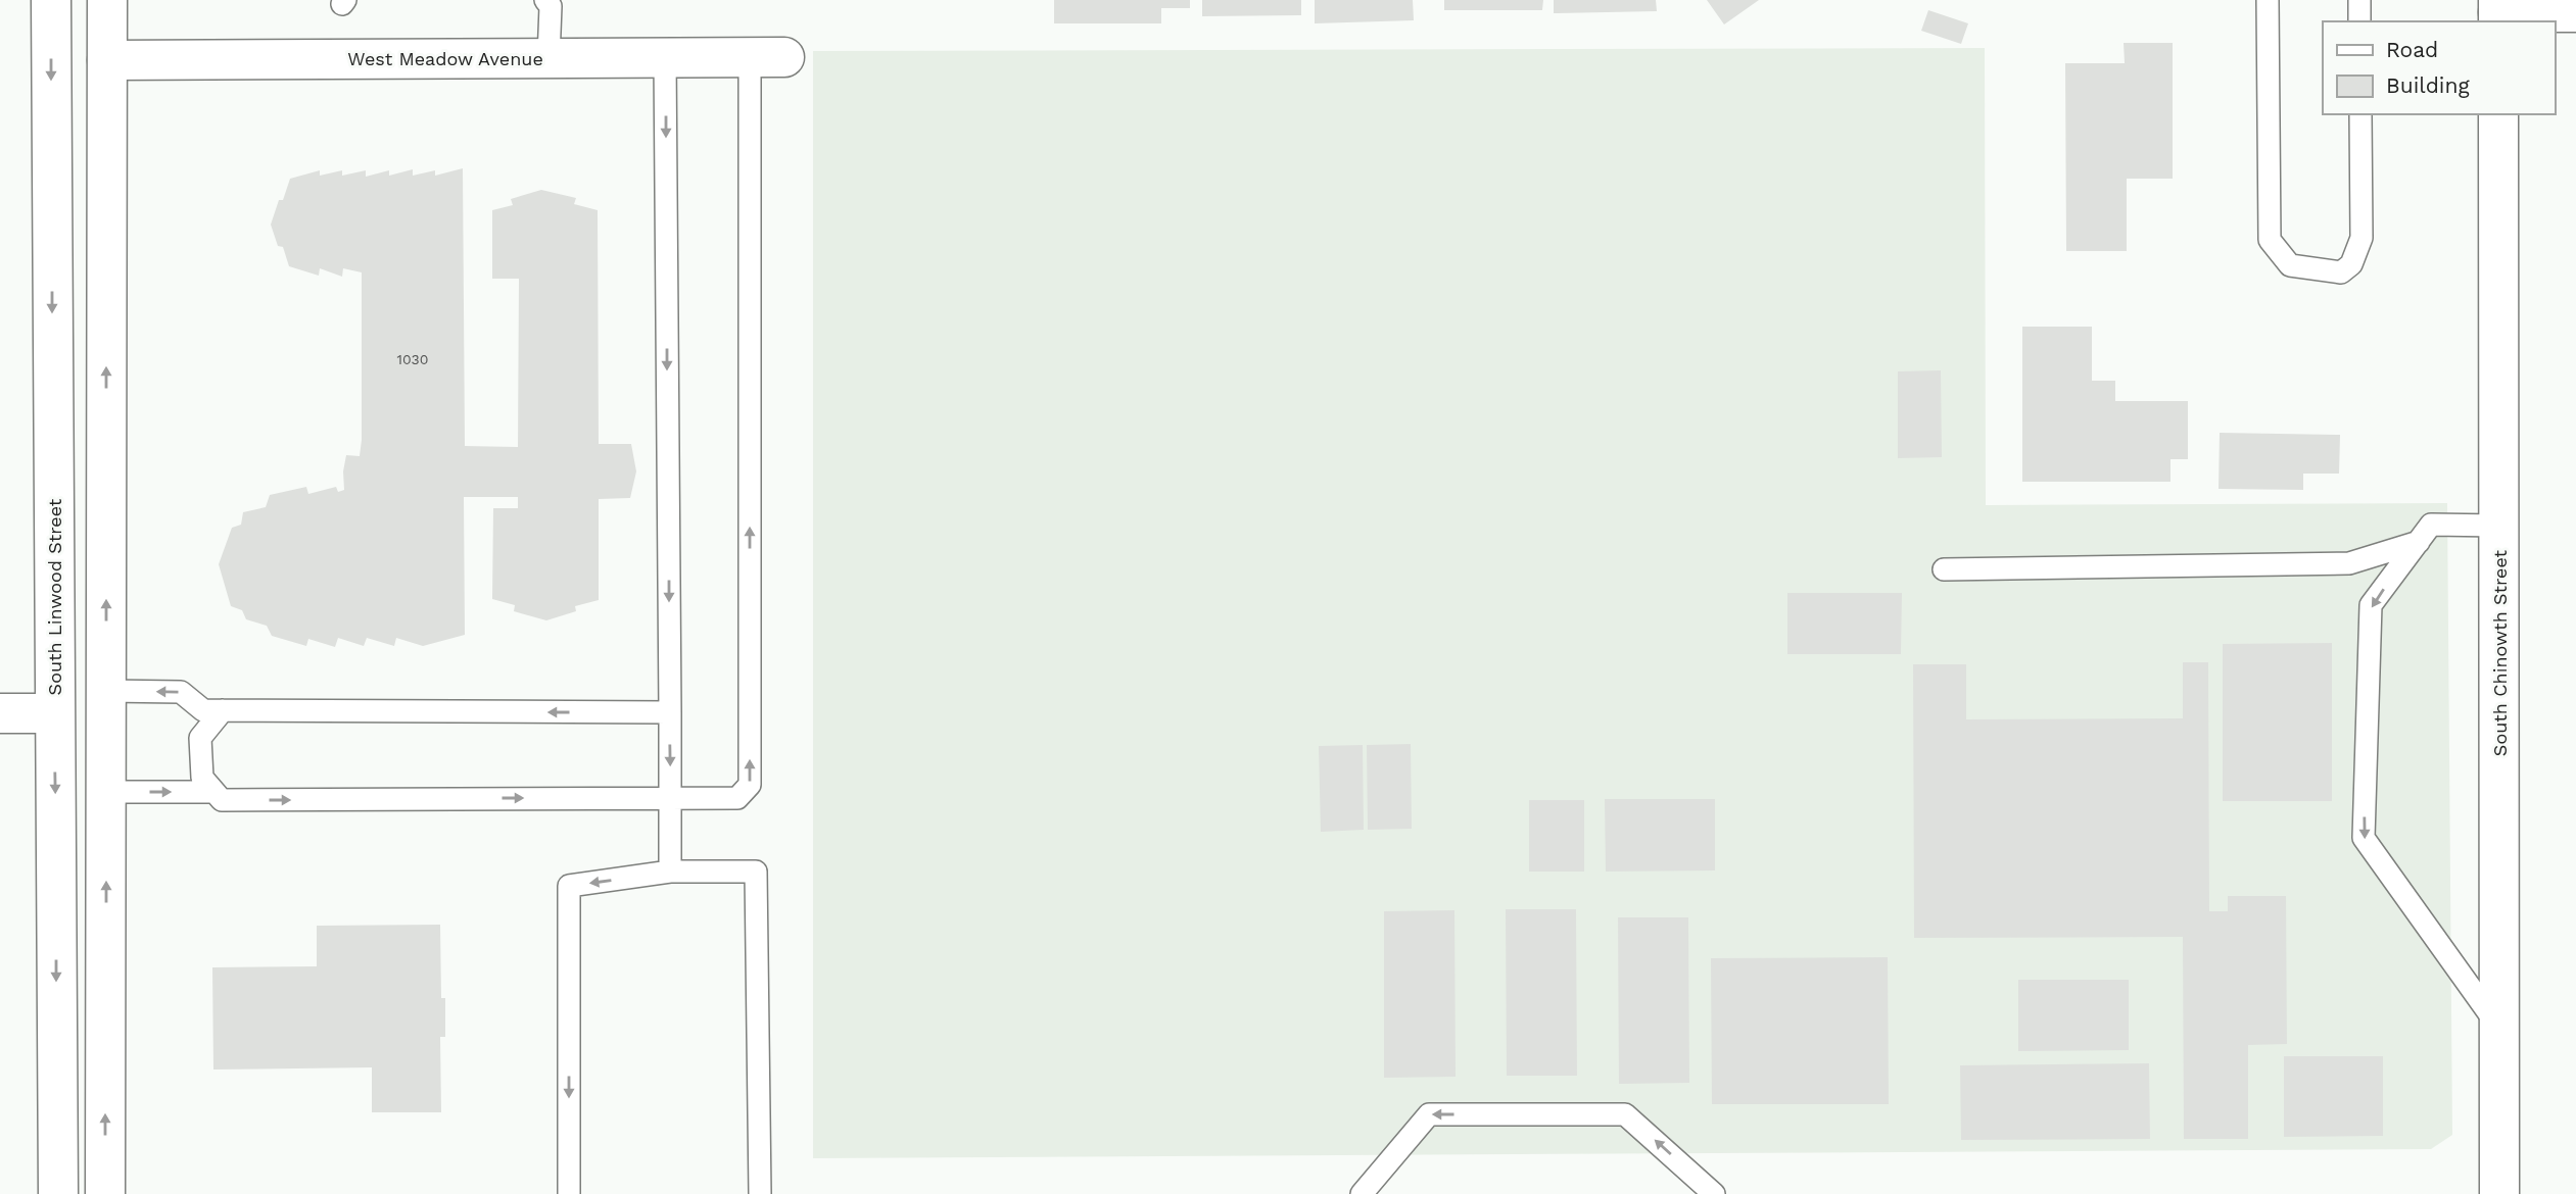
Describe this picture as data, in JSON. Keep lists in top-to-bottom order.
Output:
{
  "streets": {
    "street": ["West Meadow Avenue", "South Linwood Street", "South Chinowth Street"]
  },
  "house_numbers": ["1030"],
  "legend": ["Road", "Building"]
}
